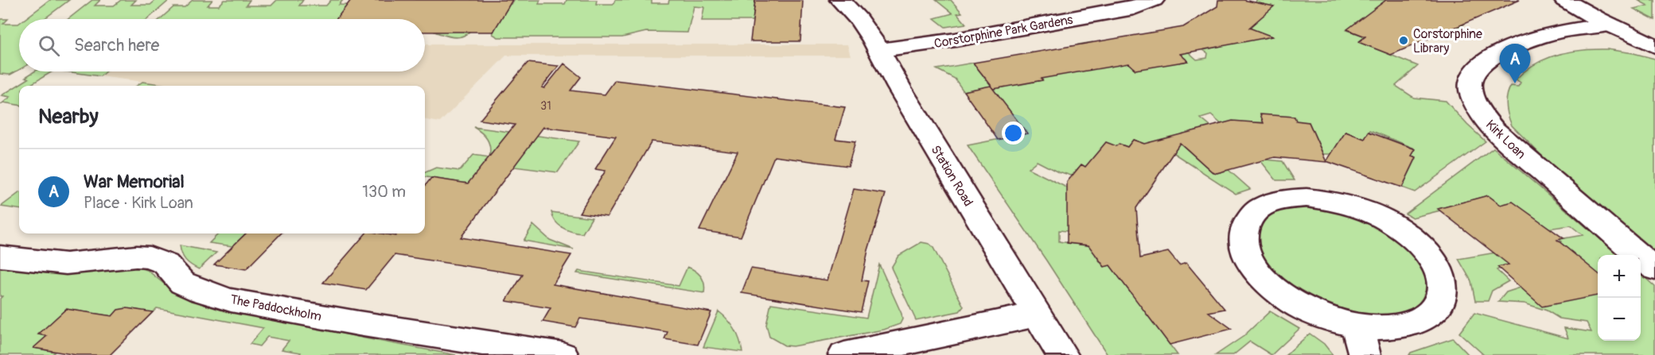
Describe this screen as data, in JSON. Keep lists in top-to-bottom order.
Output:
{
  "streets": {
    "street": [
      "Corstorphine Park Gardens",
      "Kirk Loan",
      "Station Road",
      "The Paddockholm"
    ]
  },
  "crossings": [
    ["Corstorphine Park Gardens", "Station Road"]
  ],
  "places": ["Corstorphine Library"],
  "house_numbers": ["31"],
  "page": {
    "search": "Search here",
    "pins": "A",
    "heading": "Nearby",
    "list": [
      {
        "mark": "A",
        "name": "War Memorial",
        "note": "Place · Kirk Loan",
        "value": "130 m"
      }
    ],
    "map_buttons": ["+", "−"]
  }
}
